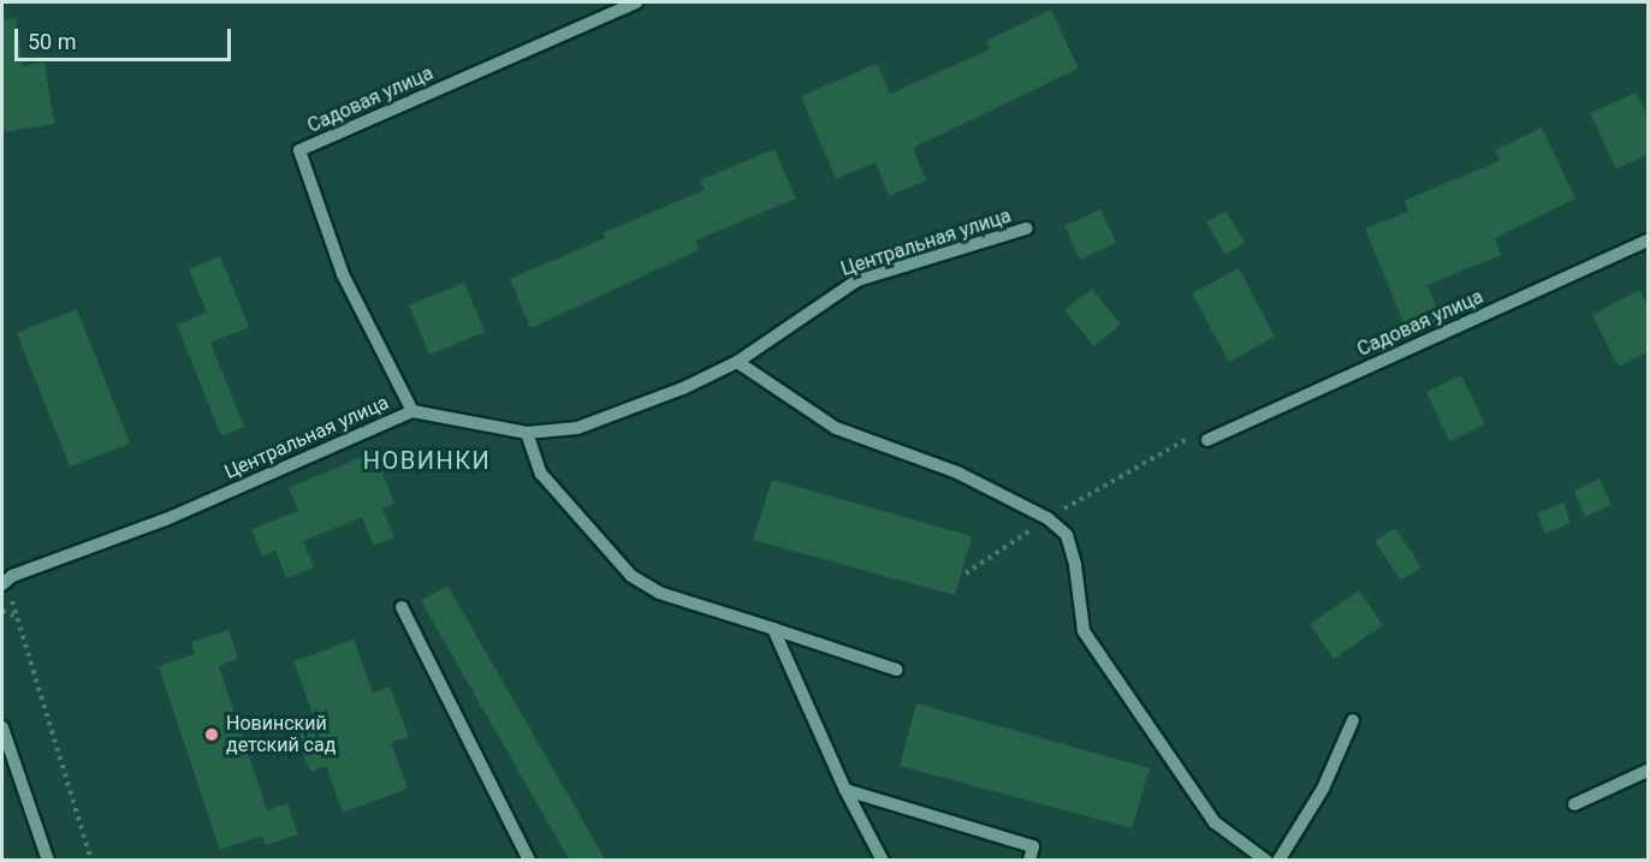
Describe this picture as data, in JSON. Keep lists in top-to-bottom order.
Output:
{
  "streets": {
    "street": ["Садовая улица", "Центральная улица"]
  },
  "crossings": [
    ["Садовая улица", "Центральная улица"]
  ],
  "districts": ["НОВИНКИ"],
  "places": ["Новинский детский сад"],
  "scale_bar": "50 m"
}
